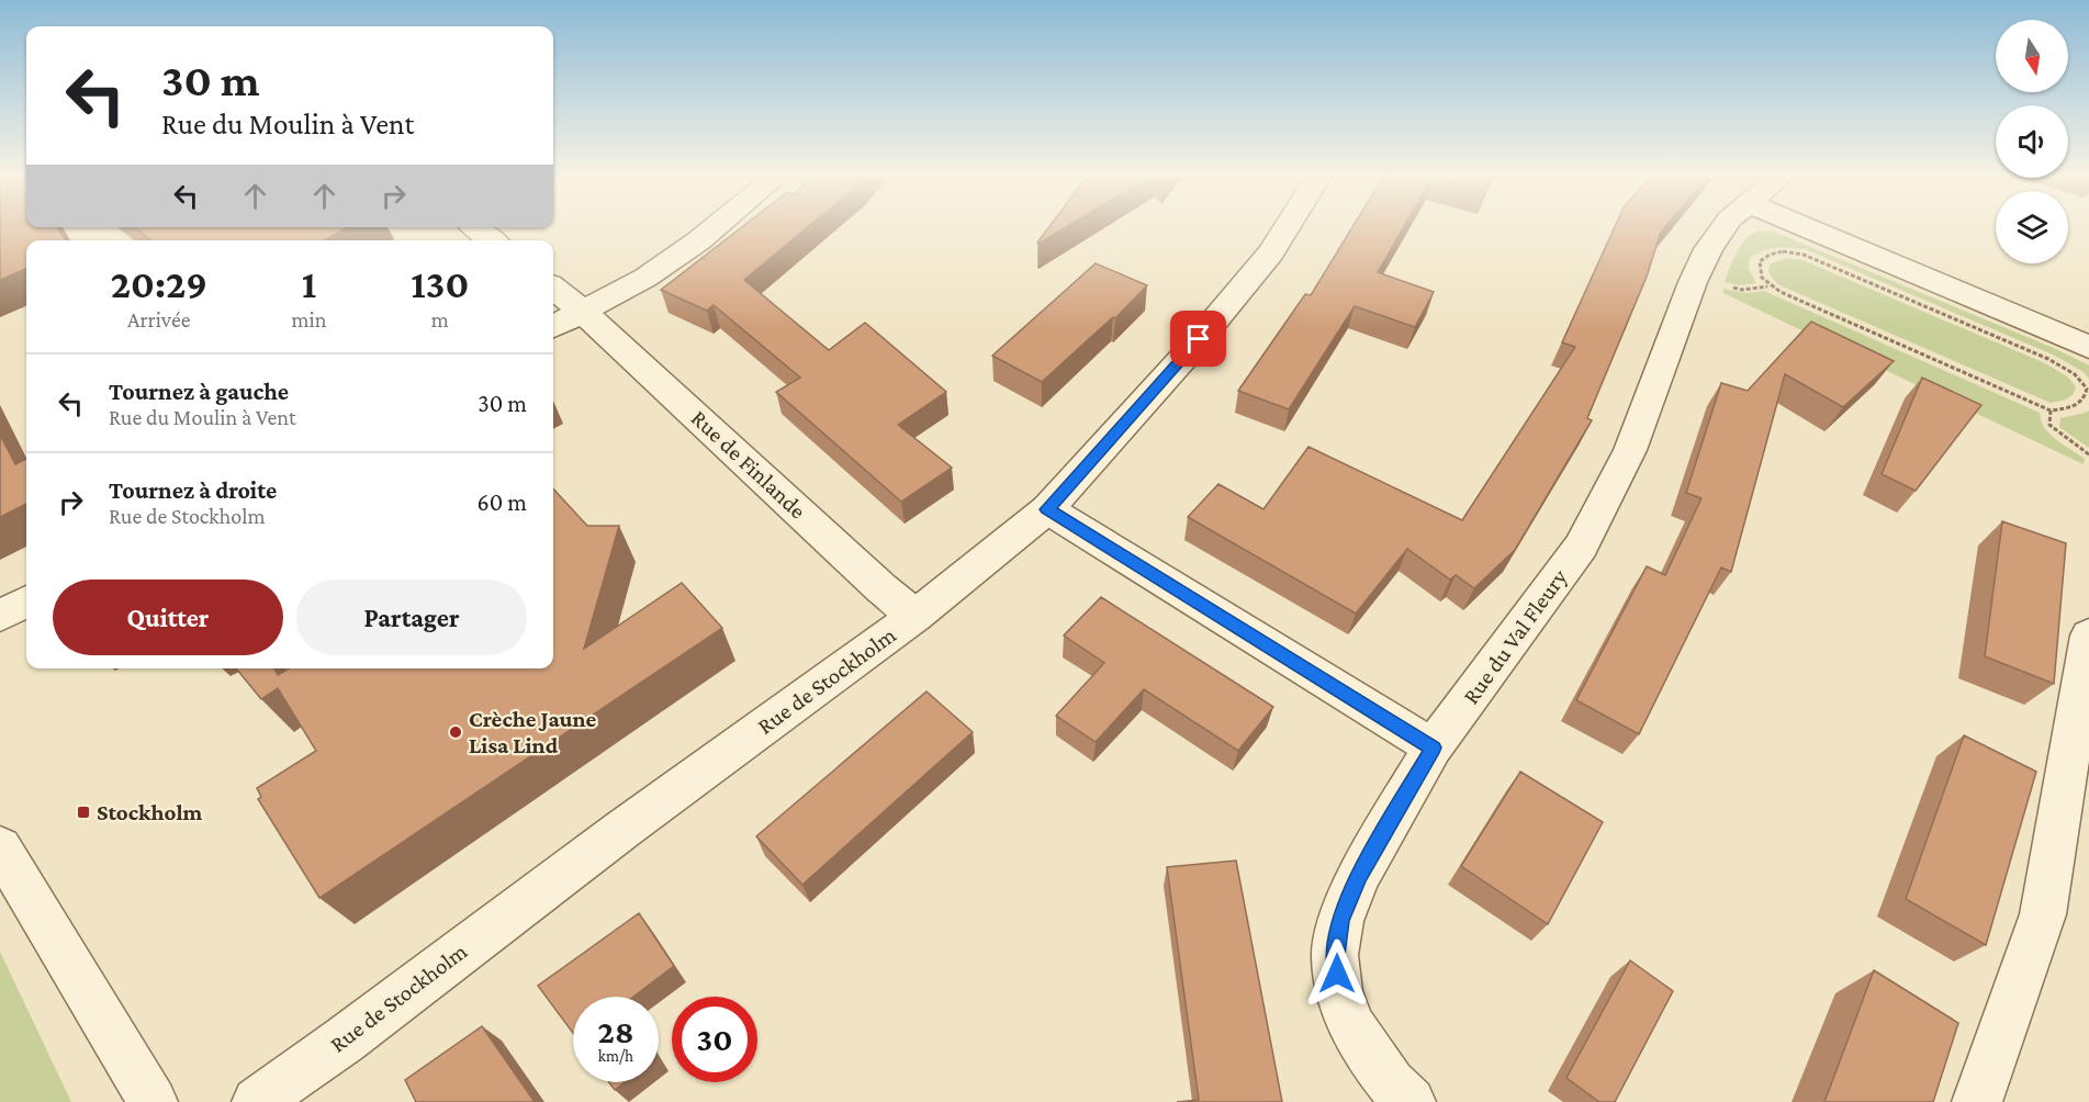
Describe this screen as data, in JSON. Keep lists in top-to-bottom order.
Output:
{
  "streets": {
    "street": ["Rue de Finlande", "Rue du Val Fleury", "Rue de Stockholm"]
  },
  "crossings": [
    ["Rue de Finlande", "Rue de Stockholm"]
  ],
  "places": {
    "other": ["Crèche Jaune Lisa Lind"],
    "transit": ["Stockholm"]
  },
  "north": "bottom",
  "page": {
    "turn": ["30 m", "Rue du Moulin à Vent"],
    "eta": [
      "20:29",
      "Arrivée",
      "1",
      "min",
      "130",
      "m"
    ],
    "list": [
      {
        "name": "Tournez à gauche",
        "note": "Rue du Moulin à Vent",
        "value": "30 m"
      },
      {
        "name": "Tournez à droite",
        "note": "Rue de Stockholm",
        "value": "60 m"
      }
    ],
    "buttons": ["Quitter", "Partager"],
    "speed": "28 km/h",
    "limit": "30"
  }
}
